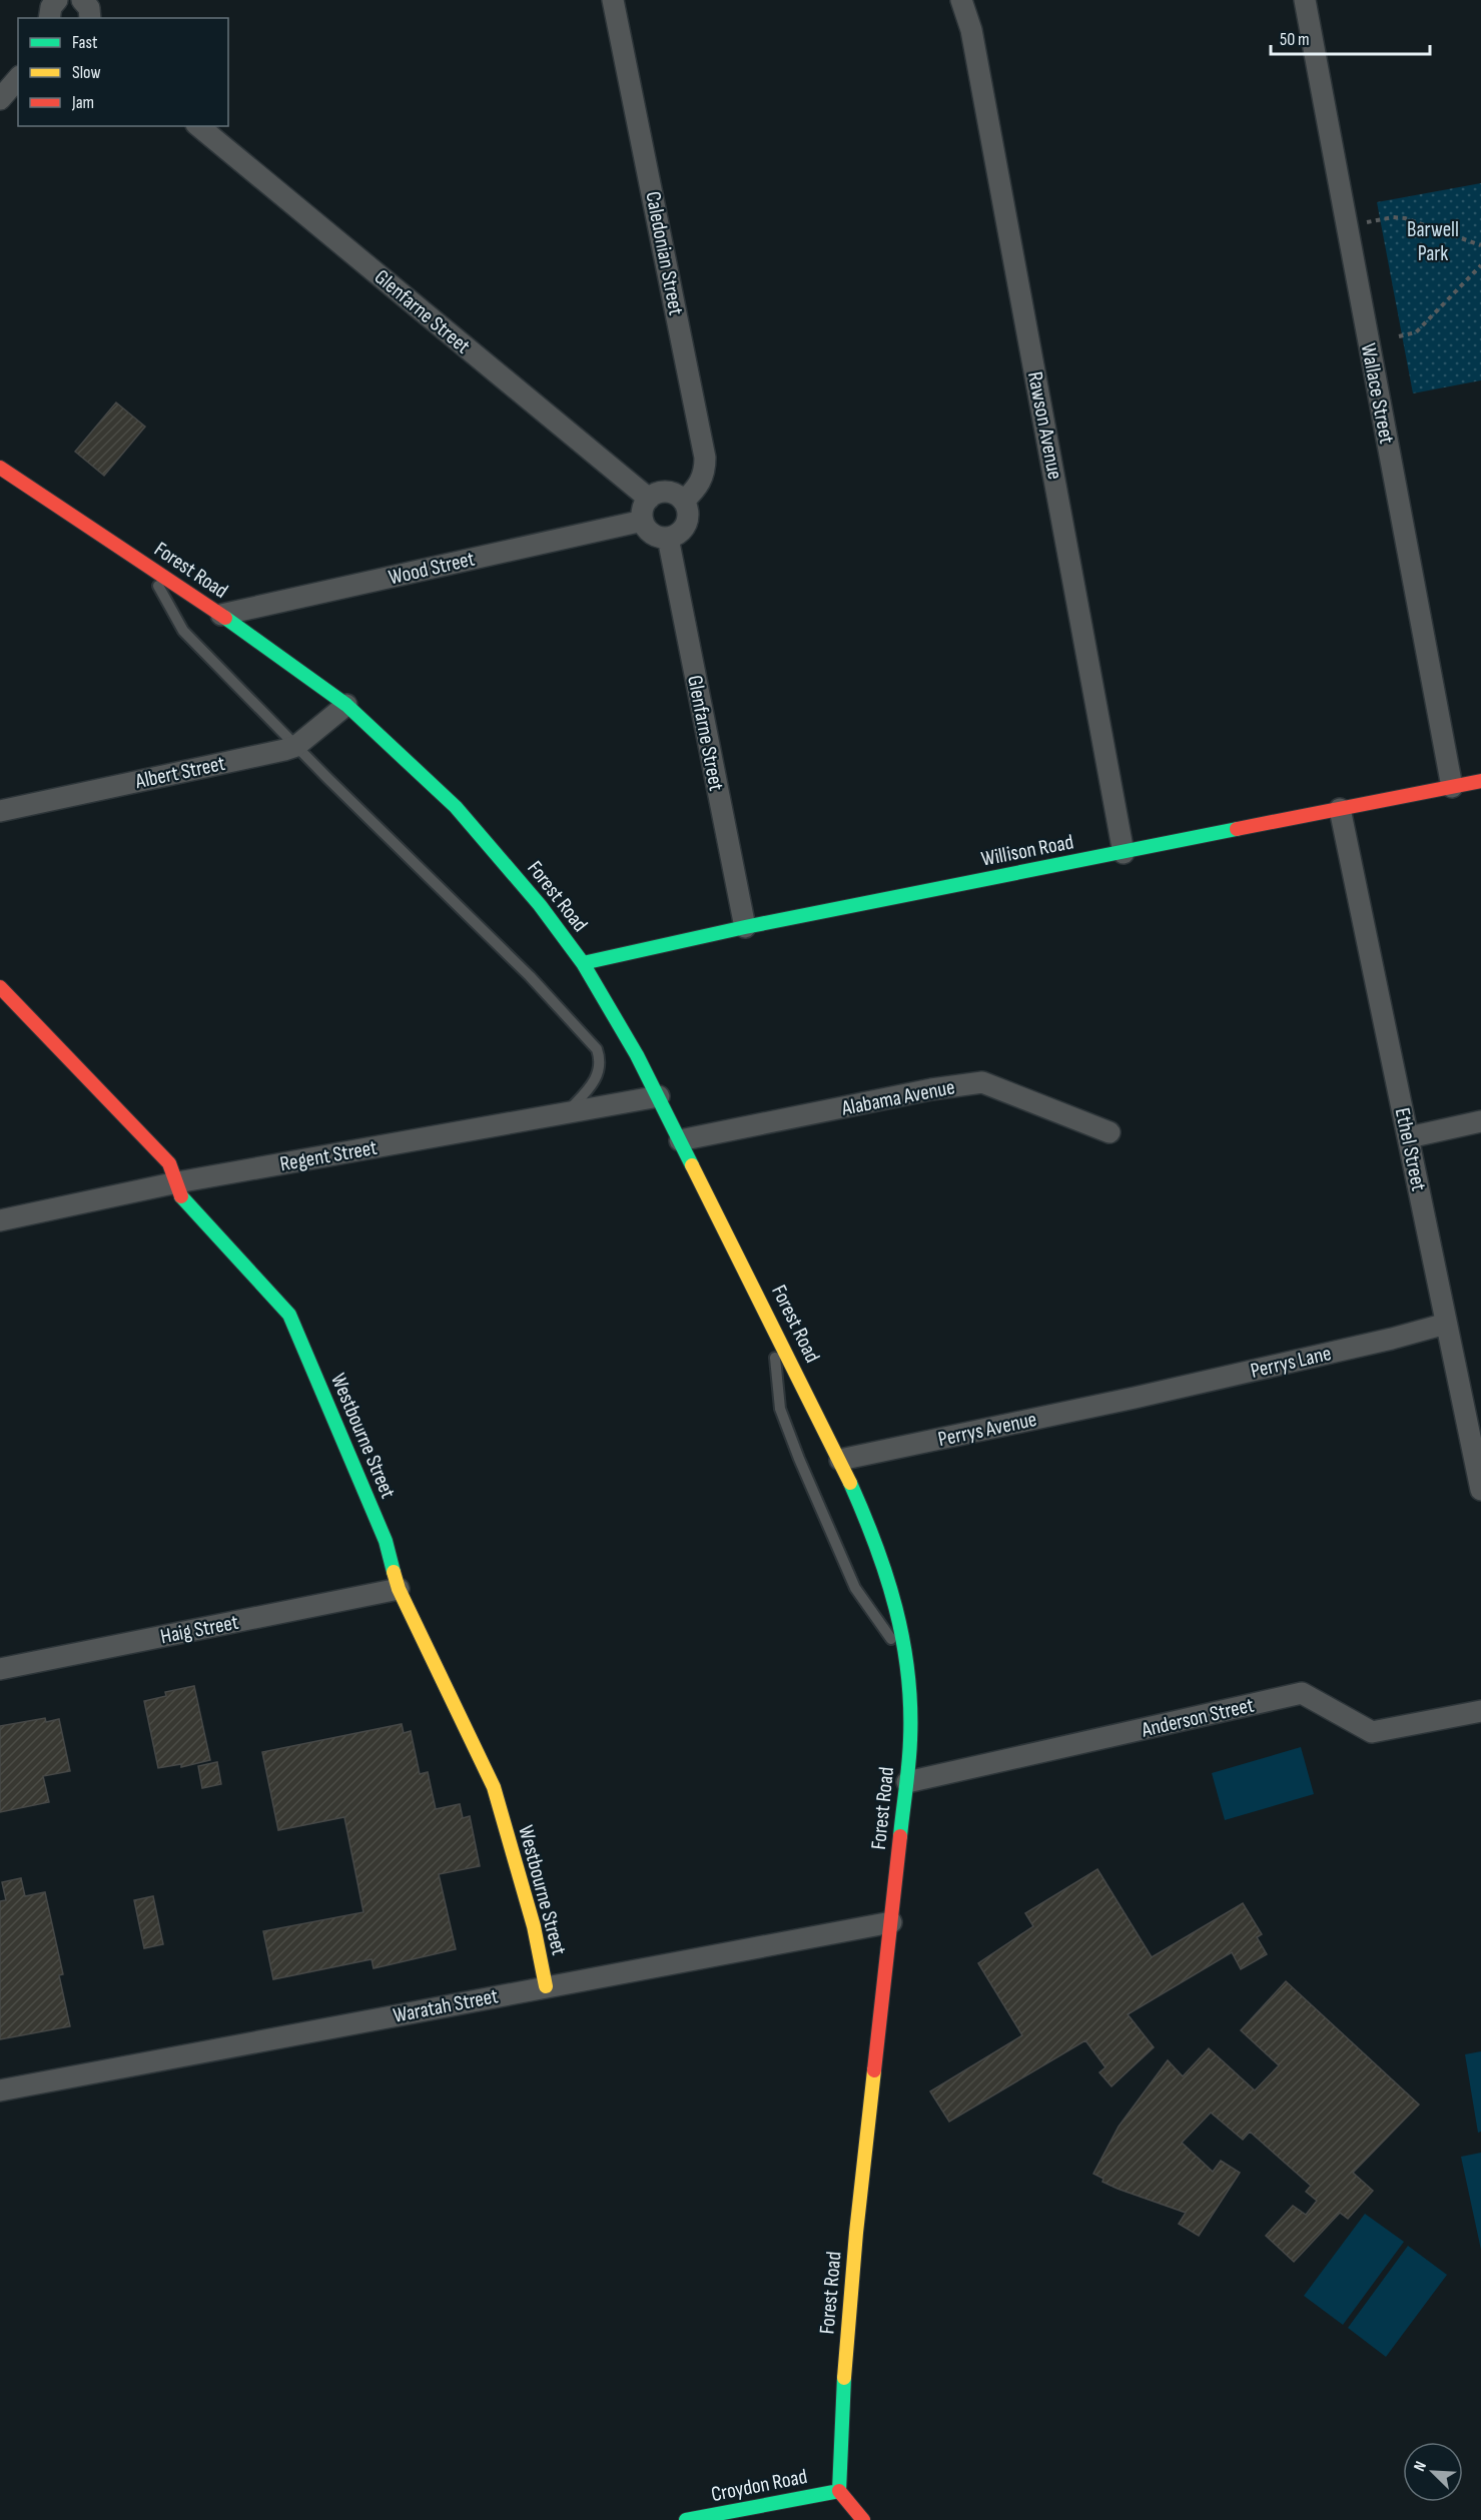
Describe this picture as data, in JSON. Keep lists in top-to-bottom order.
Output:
{
  "streets": {
    "main road": [
      "Forest Road",
      "Willison Road",
      "Westbourne Street",
      "Croydon Road"
    ],
    "street": [
      "Caledonian Street",
      "Glenfarne Street",
      "Wallace Street",
      "Rawson Avenue",
      "Wood Street",
      "Albert Street",
      "Alabama Avenue",
      "Ethel Street",
      "Regent Street",
      "Perrys Lane",
      "Perrys Avenue",
      "Haig Street",
      "Anderson Street",
      "Waratah Street"
    ]
  },
  "crossings": [
    ["Caledonian Street", "Glenfarne Street"],
    ["Caledonian Street", "Wood Street"],
    ["Glenfarne Street", "Wood Street"],
    ["Glenfarne Street", "Willison Road"],
    ["Wallace Street", "Willison Road"],
    ["Rawson Avenue", "Willison Road"],
    ["Wood Street", "Forest Road"],
    ["Forest Road", "Albert Street"],
    ["Forest Road", "Willison Road"],
    ["Forest Road", "Alabama Avenue"],
    ["Forest Road", "Regent Street"],
    ["Forest Road", "Perrys Avenue"],
    ["Forest Road", "Anderson Street"],
    ["Forest Road", "Waratah Street"],
    ["Forest Road", "Croydon Road"],
    ["Willison Road", "Ethel Street"],
    ["Ethel Street", "Perrys Lane"],
    ["Regent Street", "Westbourne Street"],
    ["Perrys Lane", "Perrys Avenue"],
    ["Westbourne Street", "Haig Street"],
    ["Westbourne Street", "Waratah Street"]
  ],
  "parks": ["Barwell Park"],
  "legend": ["Fast", "Slow", "Jam"],
  "scale_bar": "50 m",
  "north": "top left"
}
